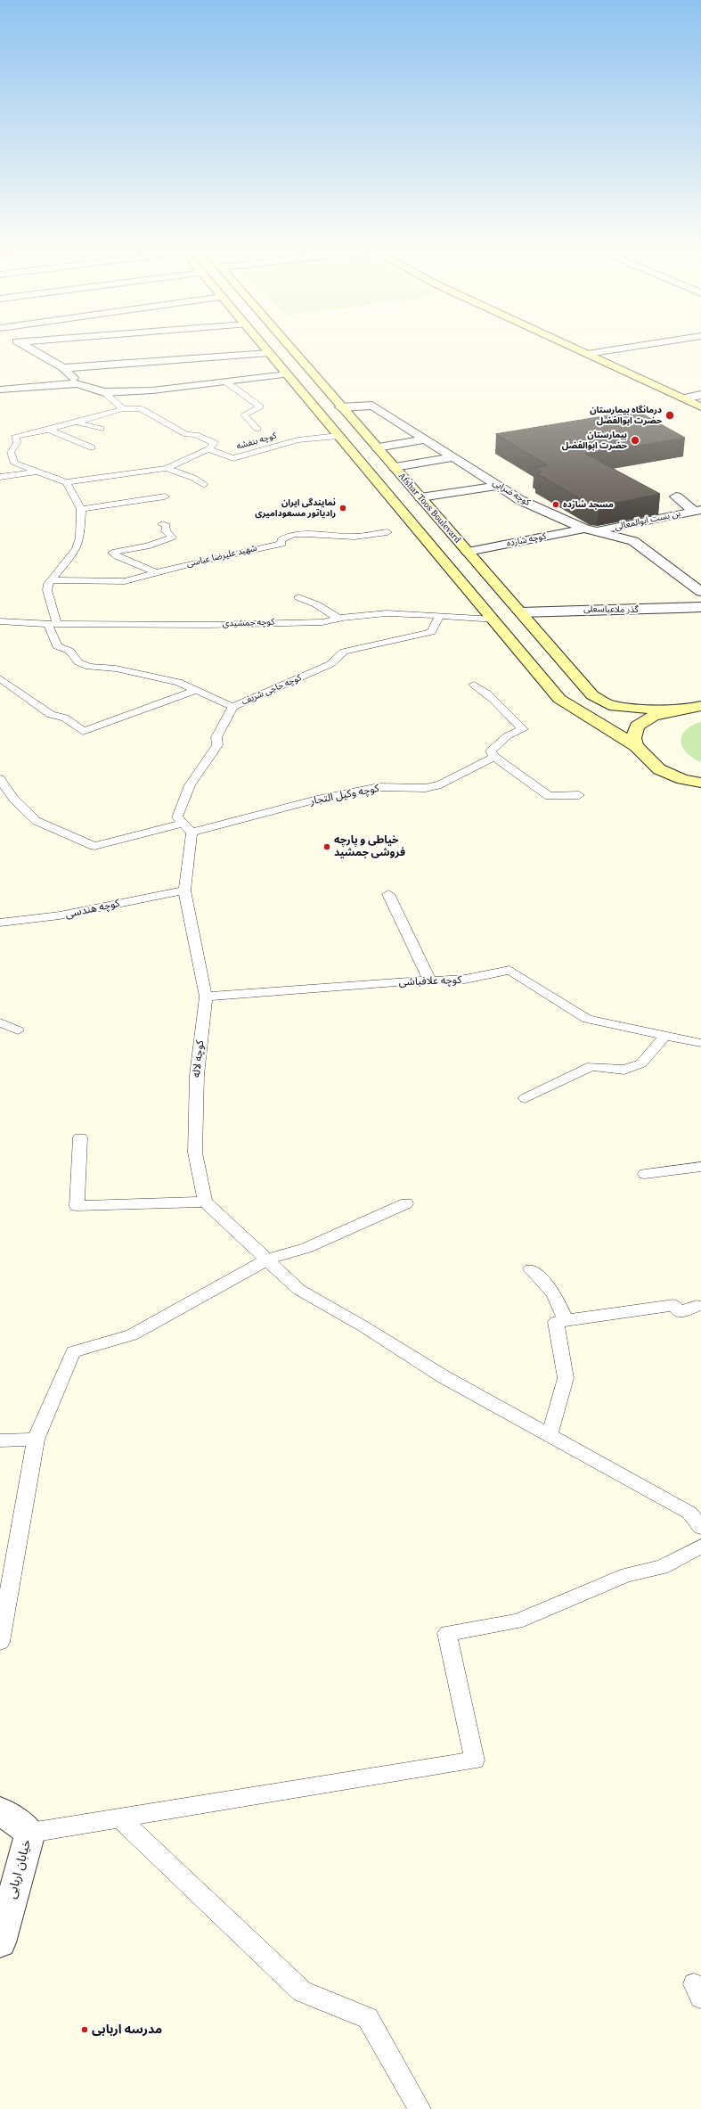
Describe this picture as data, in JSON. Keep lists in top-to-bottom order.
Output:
{
  "streets": {
    "main road": ["Afshar Toos Boulevard"],
    "street": [
      "کوچه ضرابی",
      "بن بست ابوالمعالی",
      "کوچه شازده",
      "گذر ملاعباسعلی",
      "خیابان اربابی"
    ],
    "lane": [
      "کوچه بنفشه",
      "شهید علیرضا عباسی",
      "کوچه جمشیدی",
      "کوچه حاجی شریف",
      "کوچه وکیل التجار",
      "کوچه هندسی",
      "کوچه علافباشی",
      "کوچه لاله"
    ]
  },
  "crossings": [
    ["کوچه ضرابی", "Afshar Toos Boulevard"],
    ["کوچه ضرابی", "بن بست ابوالمعالی"],
    ["کوچه ضرابی", "کوچه شازده"],
    ["Afshar Toos Boulevard", "کوچه شازده"],
    ["Afshar Toos Boulevard", "گذر ملاعباسعلی"],
    ["بن بست ابوالمعالی", "کوچه شازده"],
    ["کوچه جمشیدی", "کوچه حاجی شریف"],
    ["کوچه حاجی شریف", "کوچه وکیل التجار"],
    ["کوچه حاجی شریف", "کوچه لاله"],
    ["کوچه وکیل التجار", "کوچه لاله"],
    ["کوچه هندسی", "کوچه لاله"],
    ["کوچه علافباشی", "کوچه لاله"]
  ],
  "places": [
    "درمانگاه بیمارستان حضرت ابوالفضل",
    "بیمارستان حضرت ابوالفضل",
    "مسجد شازده",
    "نمایندگی ایران رادیاتور مسعودامیری",
    "خیاطی ‌‌و‌ پارچه فروشی جمشید",
    "مدرسه اربابی"
  ]
}
